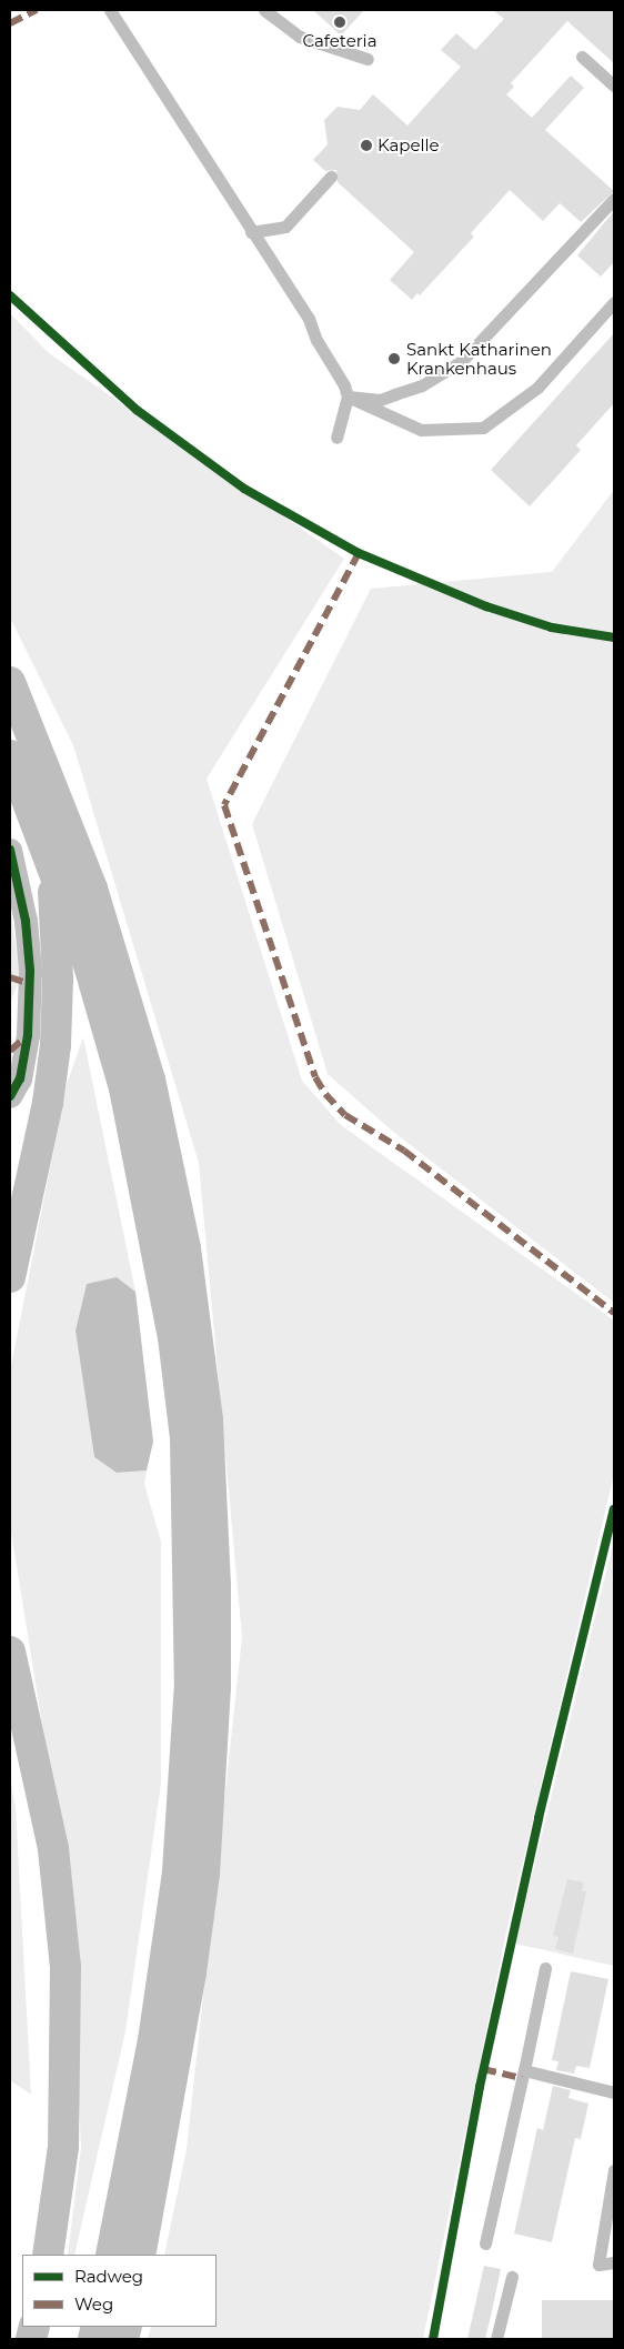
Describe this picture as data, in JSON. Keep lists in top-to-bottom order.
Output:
{
  "places": ["Cafeteria", "Kapelle", "Sankt Katharinen Krankenhaus"],
  "legend": ["Radweg", "Weg"]
}
